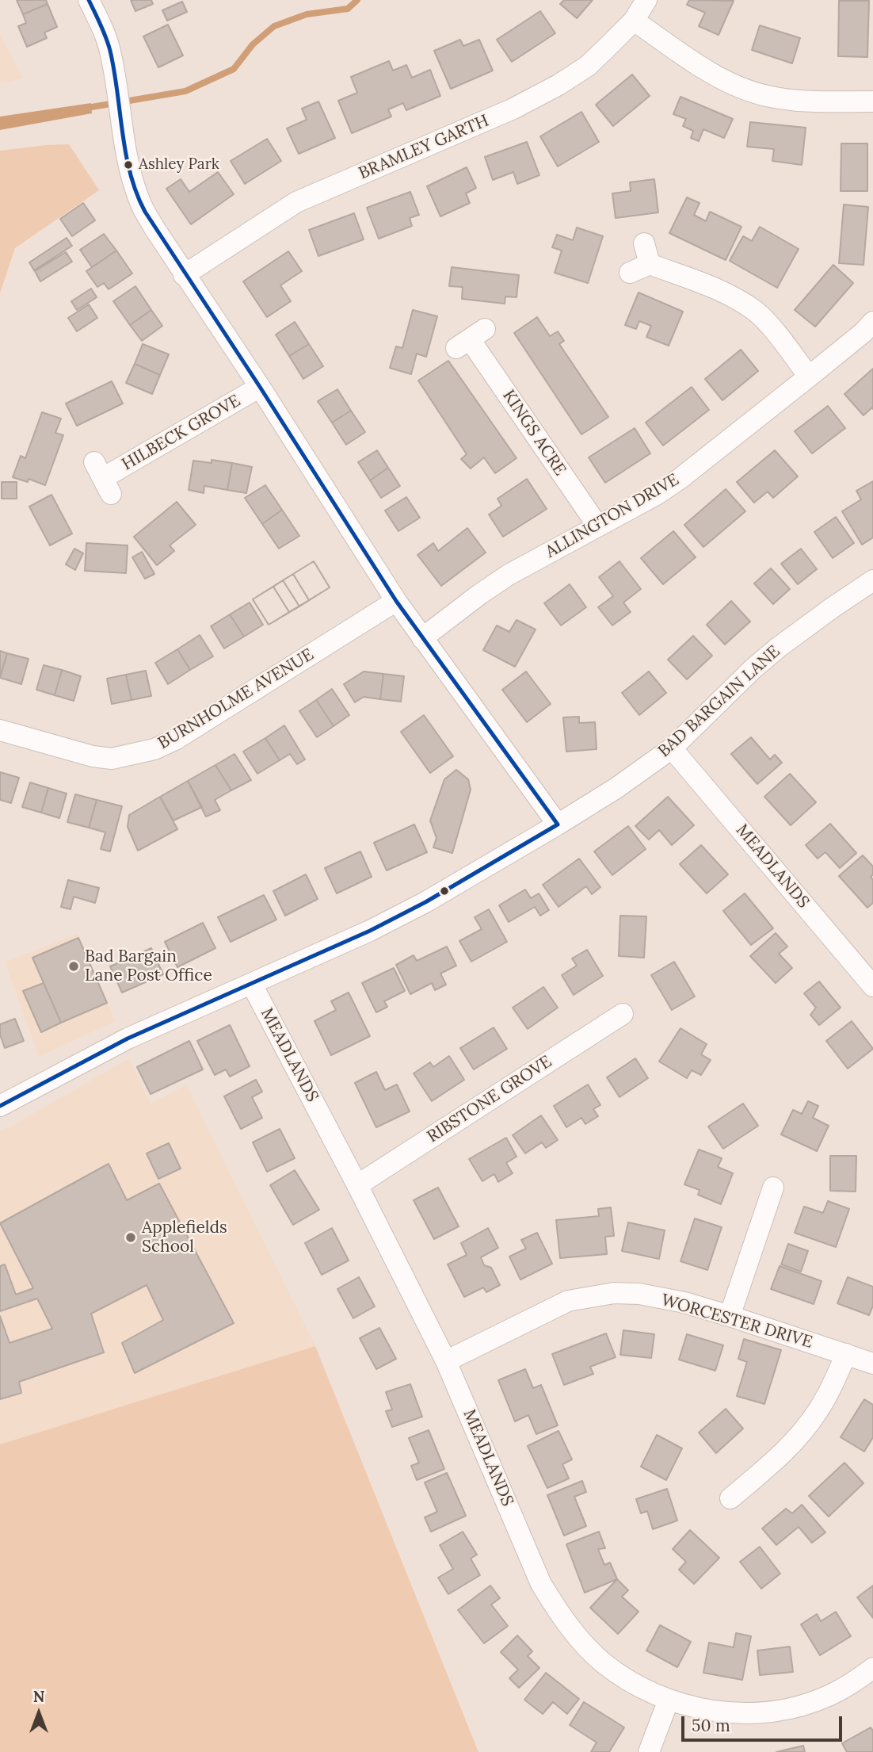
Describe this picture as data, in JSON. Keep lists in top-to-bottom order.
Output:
{
  "streets": {
    "street": [
      "BRAMLEY GARTH",
      "HILBECK GROVE",
      "KINGS ACRE",
      "ALLINGTON DRIVE",
      "BURNHOLME AVENUE",
      "BAD BARGAIN LANE",
      "MEADLANDS",
      "RIBSTONE GROVE",
      "WORCESTER DRIVE"
    ]
  },
  "crossings": [
    ["KINGS ACRE", "ALLINGTON DRIVE"],
    ["BAD BARGAIN LANE", "MEADLANDS"],
    ["MEADLANDS", "RIBSTONE GROVE"],
    ["MEADLANDS", "WORCESTER DRIVE"]
  ],
  "places": ["Ashley Park", "Bad Bargain Lane Post Office", "Applefields School"],
  "scale_bar": "50 m",
  "north": "top"
}
